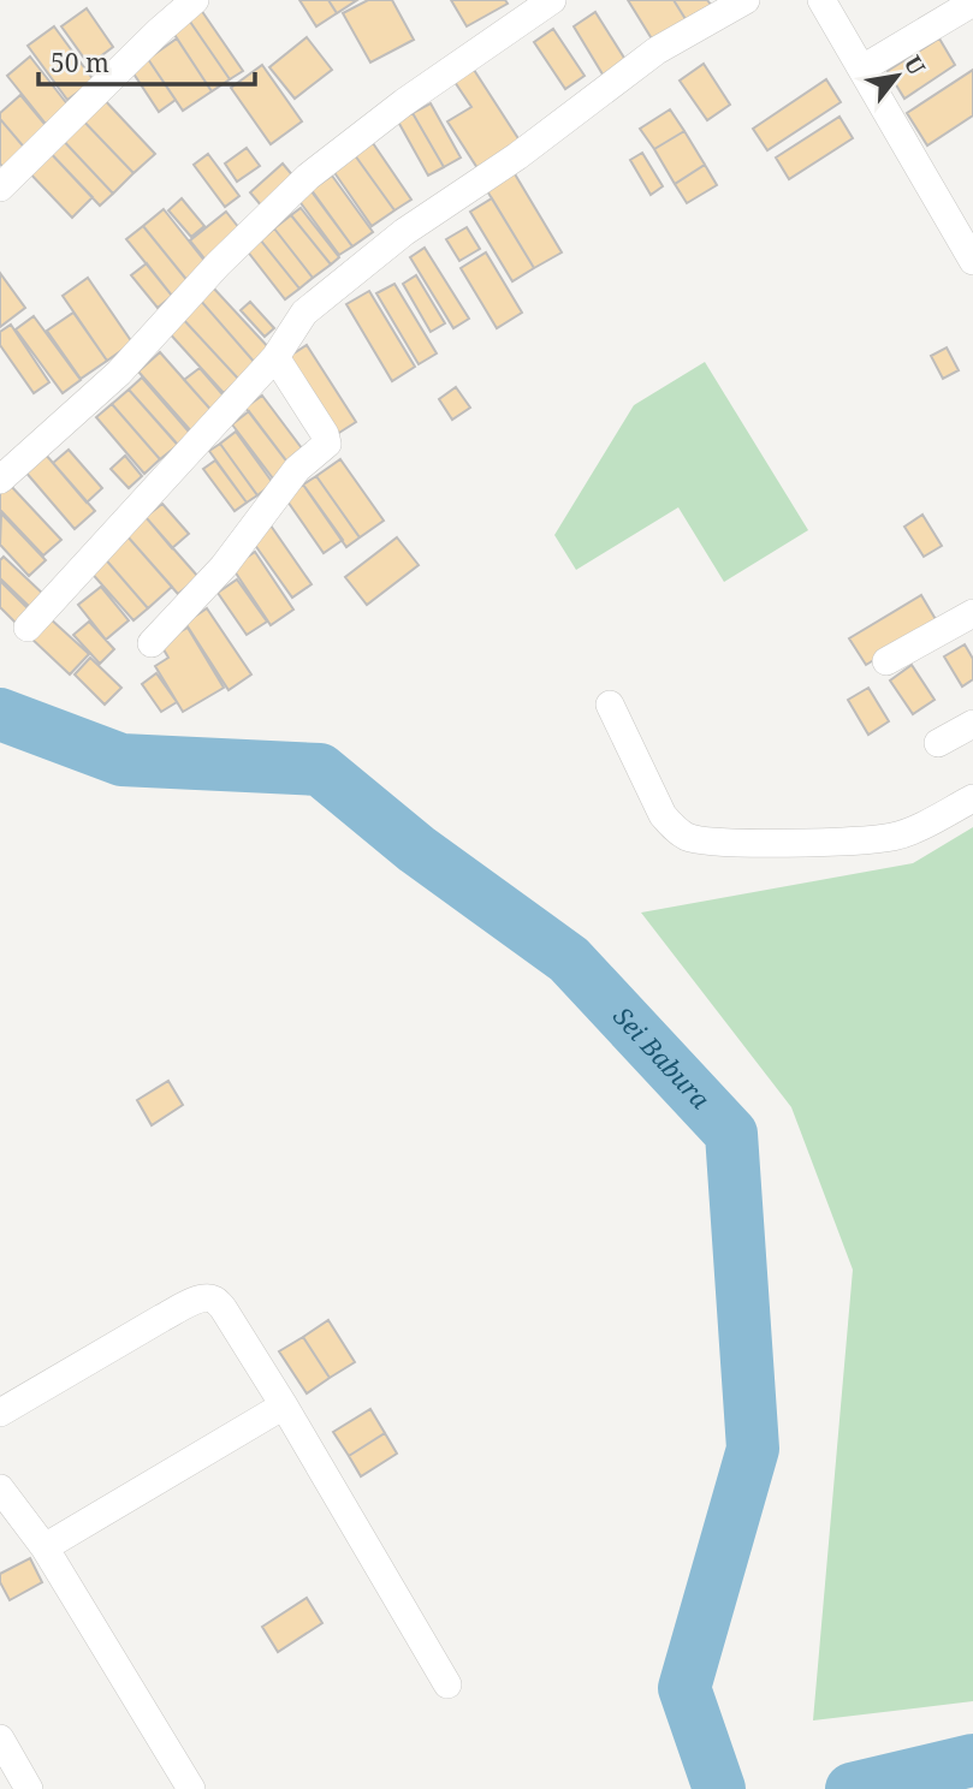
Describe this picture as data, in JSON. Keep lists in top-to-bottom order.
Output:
{
  "water": ["Sei Babura"],
  "scale_bar": "50 m",
  "north": "top right"
}
